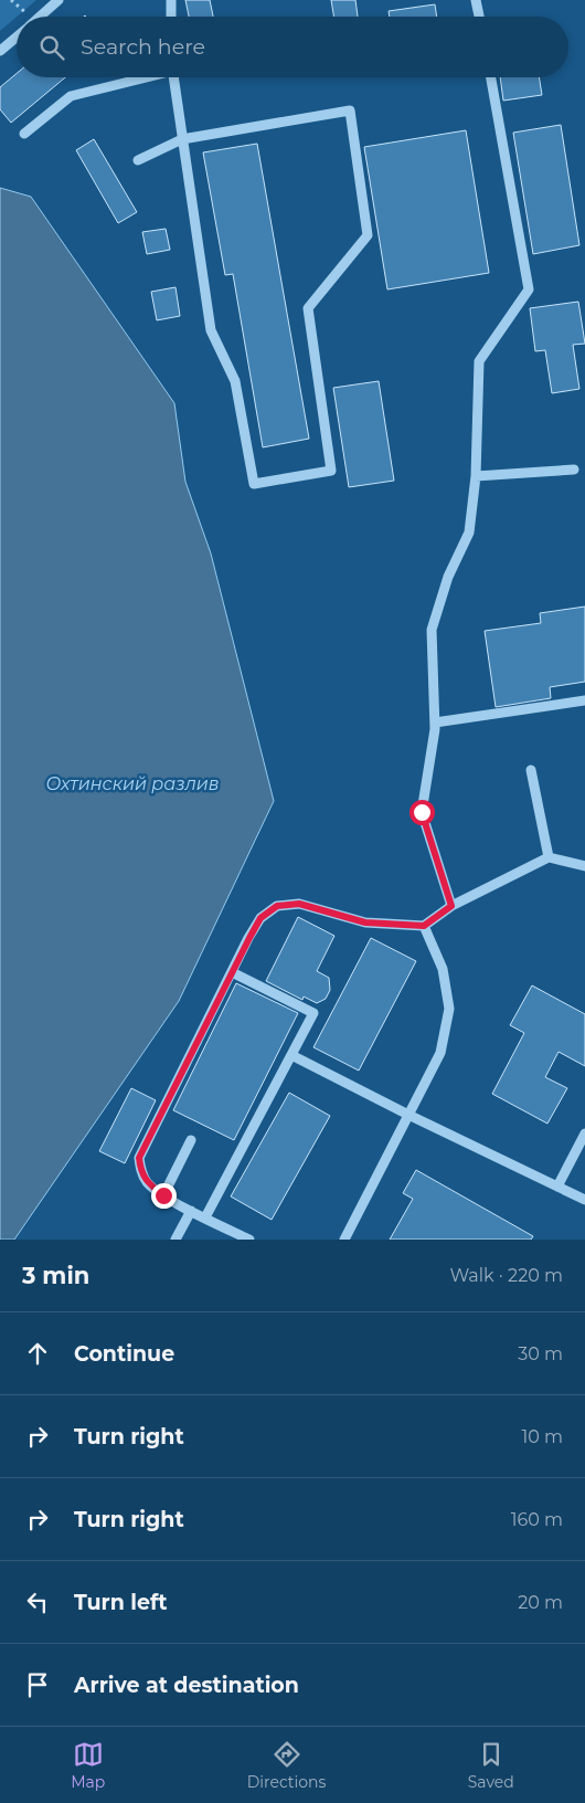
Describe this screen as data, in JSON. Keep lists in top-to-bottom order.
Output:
{
  "water": ["Охтинский разлив"],
  "page": {
    "search": "Search here",
    "heading": ["3 min", "Walk · 220 m"],
    "list": [
      ["Continue", "30 m"],
      ["Turn right", "10 m"],
      ["Turn right", "160 m"],
      ["Turn left", "20 m"],
      "Arrive at destination"
    ],
    "nav": ["Map", "Directions", "Saved"]
  }
}
